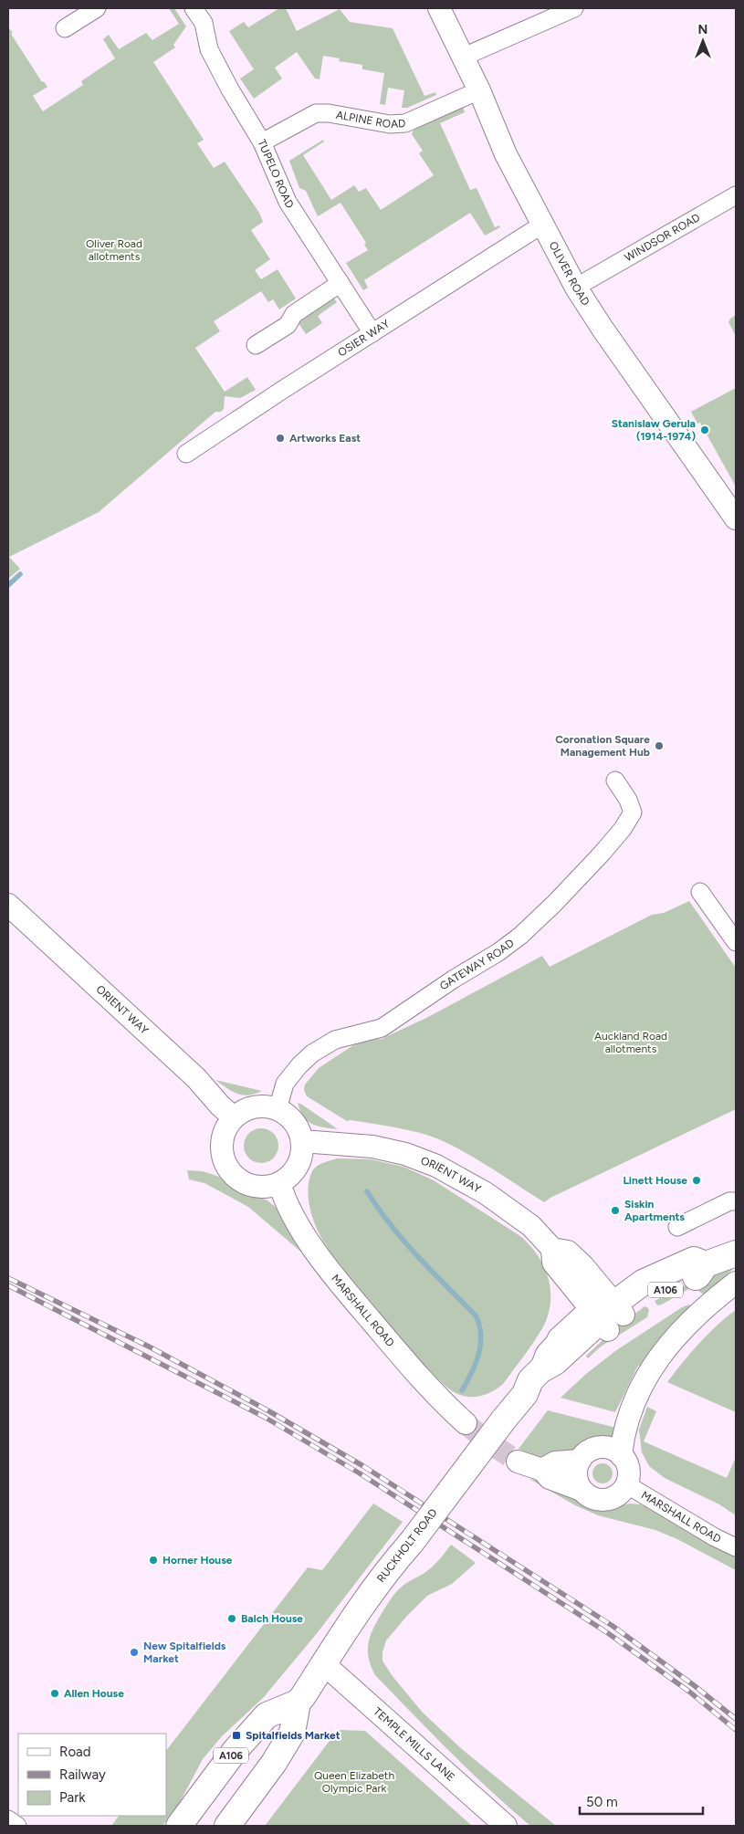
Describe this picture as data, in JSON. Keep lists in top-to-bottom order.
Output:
{
  "streets": {
    "main road": ["A106", "RUCKHOLT ROAD"],
    "street": [
      "ALPINE ROAD",
      "TUPELO ROAD",
      "WINDSOR ROAD",
      "OLIVER ROAD",
      "OSIER WAY",
      "GATEWAY ROAD",
      "ORIENT WAY",
      "MARSHALL ROAD",
      "TEMPLE MILLS LANE"
    ]
  },
  "crossings": [
    ["ALPINE ROAD", "TUPELO ROAD"],
    ["ALPINE ROAD", "OLIVER ROAD"],
    ["TUPELO ROAD", "OSIER WAY"],
    ["OLIVER ROAD", "OSIER WAY"],
    ["GATEWAY ROAD", "ORIENT WAY"],
    ["GATEWAY ROAD", "MARSHALL ROAD"],
    ["ORIENT WAY", "MARSHALL ROAD"],
    ["ORIENT WAY", "RUCKHOLT ROAD"],
    ["A106", "RUCKHOLT ROAD"],
    ["RUCKHOLT ROAD", "TEMPLE MILLS LANE"]
  ],
  "parks": ["Oliver Road allotments", "Auckland Road allotments", "Queen Elizabeth Olympic Park"],
  "places": {
    "other": [
      "Stanislaw Gerula (1914-1974)",
      "Artworks East",
      "Coronation Square Management Hub",
      "Linett House",
      "Siskin Apartments",
      "Horner House",
      "Balch House",
      "New Spitalfields Market",
      "Allen House"
    ],
    "transit": ["Spitalfields Market"]
  },
  "legend": ["Road", "Railway", "Park"],
  "scale_bar": "50 m",
  "north": "top"
}
